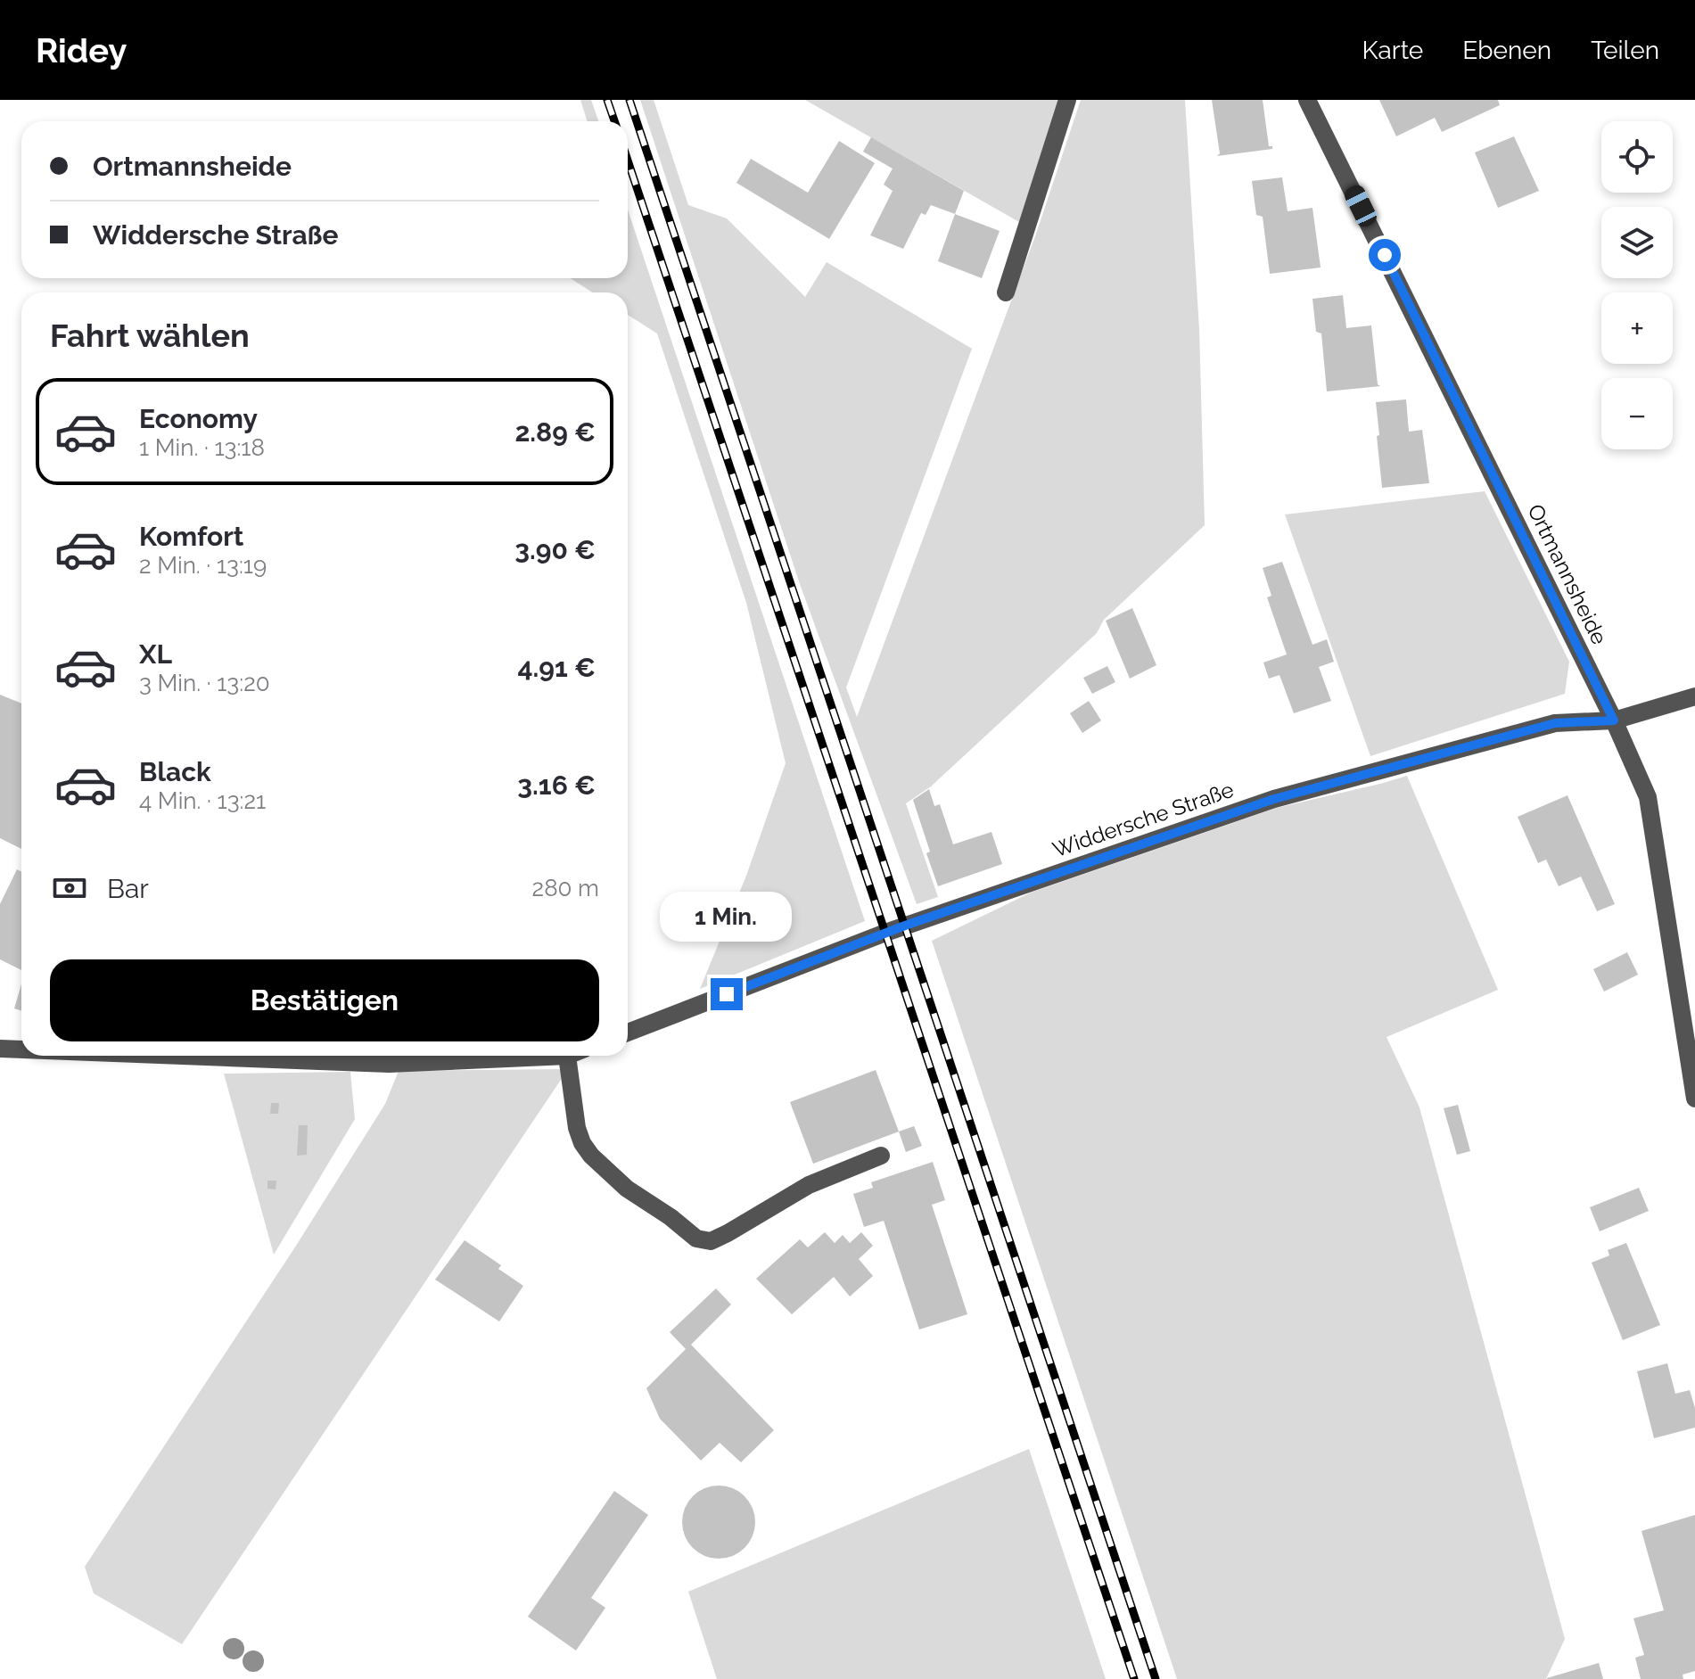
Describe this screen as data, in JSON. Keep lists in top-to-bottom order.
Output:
{
  "streets": {
    "street": ["Ortmannsheide", "Widdersche Straße"]
  },
  "crossings": [
    ["Ortmannsheide", "Widdersche Straße"]
  ],
  "page": {
    "header": "Ridey",
    "nav": ["Karte", "Ebenen", "Teilen"],
    "map_buttons": ["+", "−"],
    "banner": ["Ortmannsheide", "Widdersche Straße"],
    "heading": "Fahrt wählen",
    "list": [
      {
        "name": "Economy",
        "note": "1 Min. · 13:18",
        "value": "2.89 €"
      },
      {
        "name": "Komfort",
        "note": "2 Min. · 13:19",
        "value": "3.90 €"
      },
      {
        "name": "XL",
        "note": "3 Min. · 13:20",
        "value": "4.91 €"
      },
      {
        "name": "Black",
        "note": "4 Min. · 13:21",
        "value": "3.16 €"
      }
    ],
    "pay": ["Bar", "280 m"],
    "bubble": "1 Min.",
    "buttons": "Bestätigen"
  }
}
